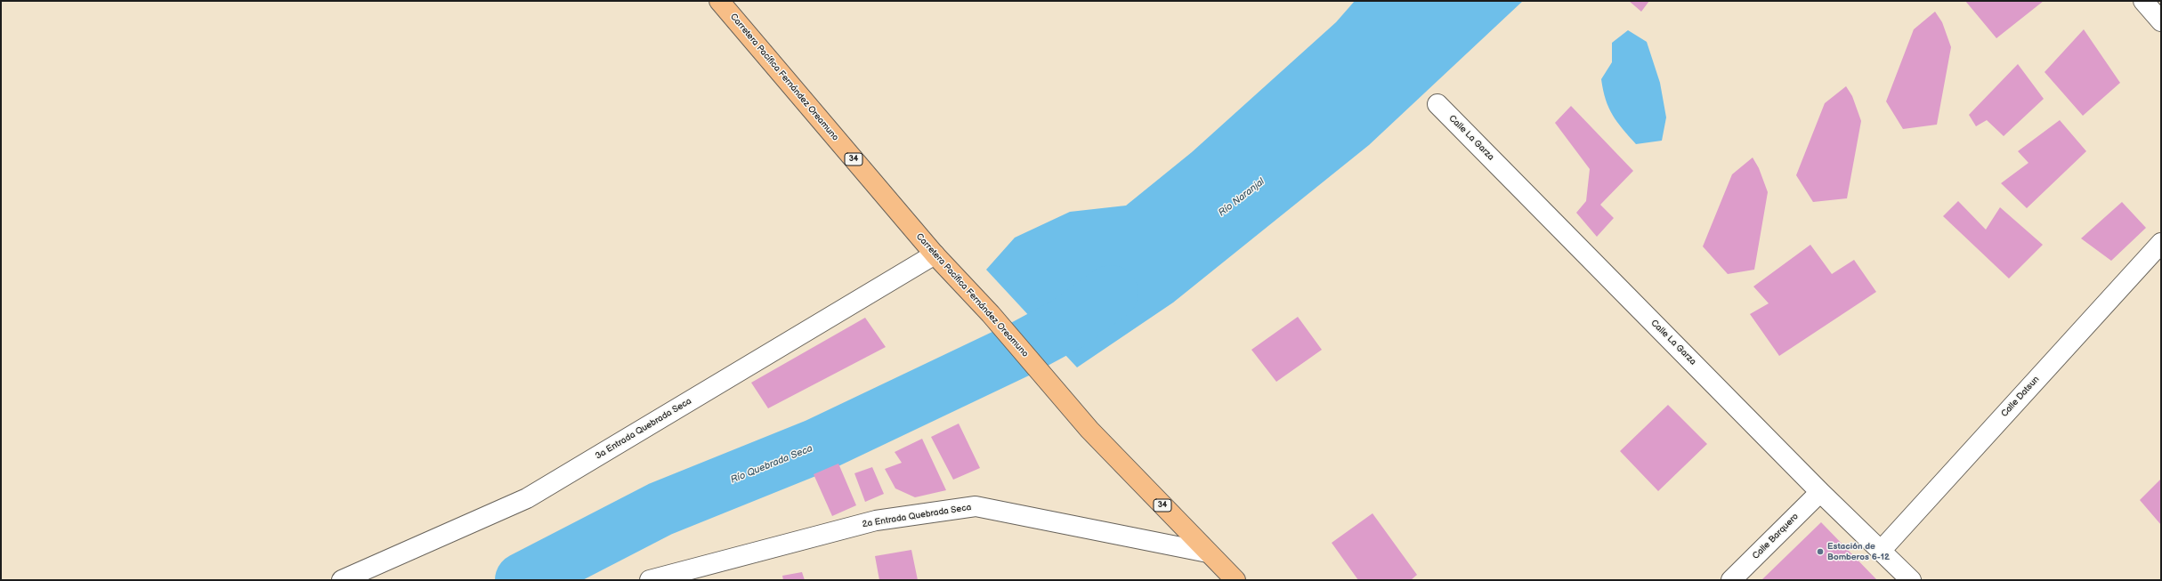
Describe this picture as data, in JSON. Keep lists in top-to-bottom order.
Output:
{
  "streets": {
    "highway": ["Carretera Pacífica Fernández Oreamuno", "34"],
    "street": [
      "Calle La Garza",
      "Calle Datsun",
      "3a Entrada Quebrada Seca",
      "2a Entrada Quebrada Seca",
      "Calle Barquero"
    ]
  },
  "crossings": [
    ["Carretera Pacífica Fernández Oreamuno", "3a Entrada Quebrada Seca"],
    ["Carretera Pacífica Fernández Oreamuno", "2a Entrada Quebrada Seca"],
    ["Calle La Garza", "Calle Datsun"],
    ["Calle La Garza", "Calle Barquero"]
  ],
  "water": ["Río Naranjal", "Río Quebrada Seca"],
  "places": ["Estación de Bomberos 6-12"]
}
